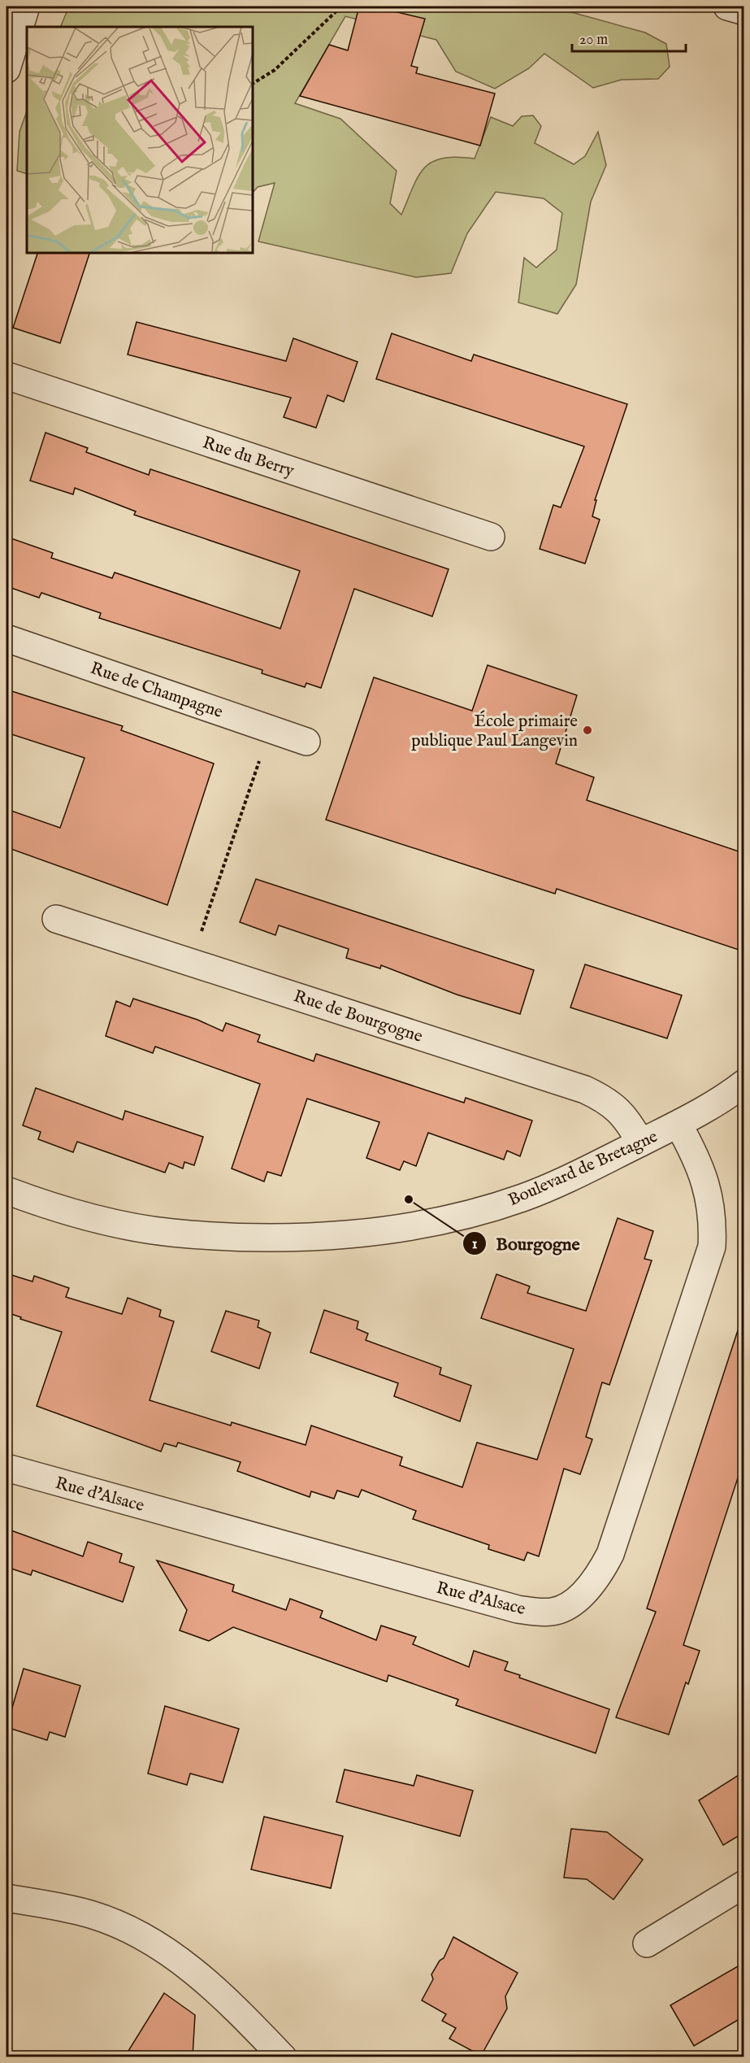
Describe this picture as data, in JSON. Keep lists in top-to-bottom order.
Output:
{
  "streets": {
    "street": [
      "Rue du Berry",
      "Rue de Champagne",
      "Rue de Bourgogne",
      "Boulevard de Bretagne",
      "Rue d'Alsace"
    ]
  },
  "crossings": [
    ["Rue de Bourgogne", "Boulevard de Bretagne"],
    ["Boulevard de Bretagne", "Rue d'Alsace"]
  ],
  "places": ["École primaire publique Paul Langevin", "Bourgogne"],
  "scale_bar": "20 m"
}
